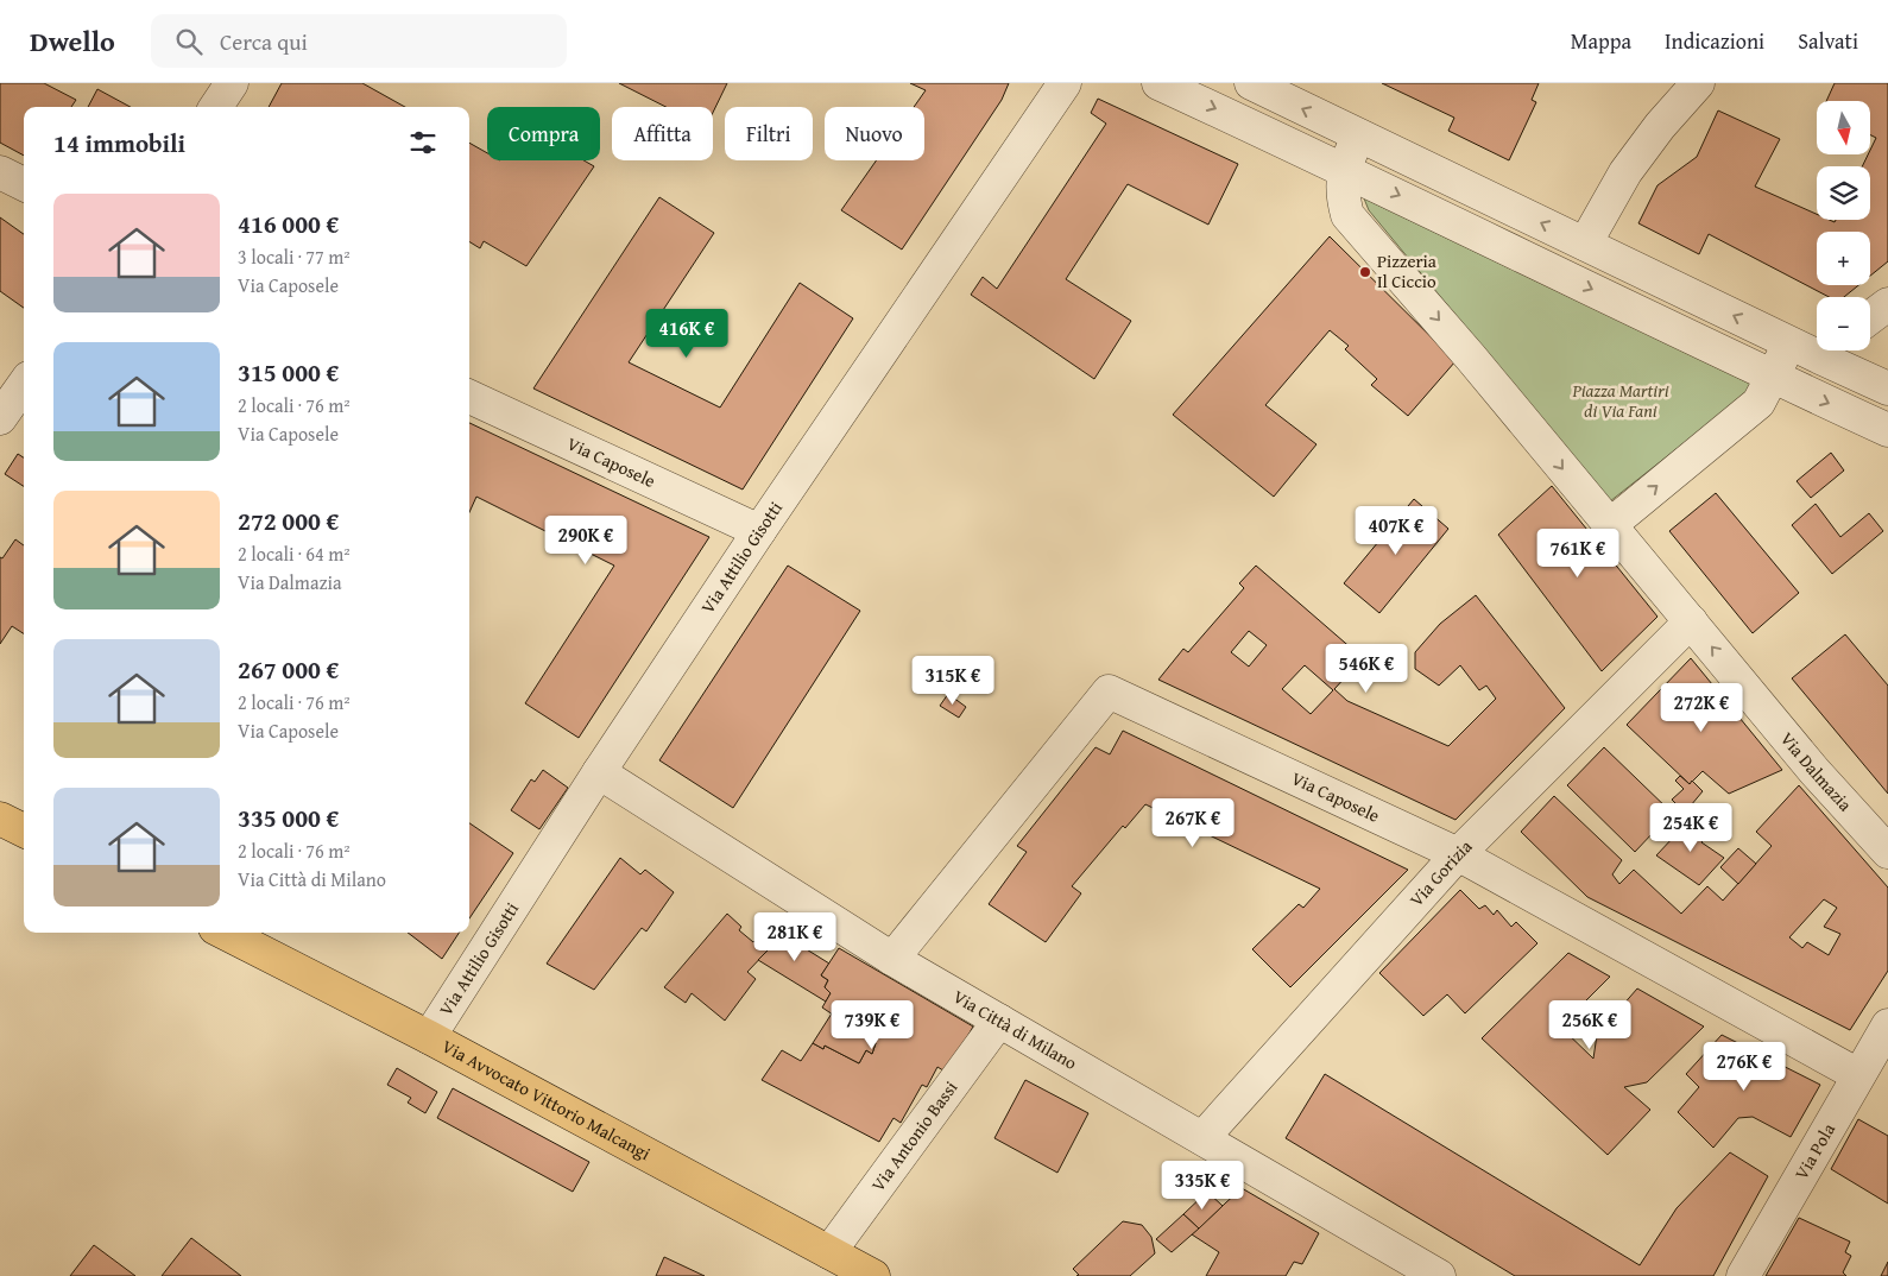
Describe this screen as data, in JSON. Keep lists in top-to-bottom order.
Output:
{
  "streets": {
    "main road": ["Via Avvocato Vittorio Malcangi"],
    "street": [
      "Via Caposele",
      "Via Attilio Gisotti",
      "Via Dalmazia",
      "Via Gorizia",
      "Via Città di Milano",
      "Via Antonio Bassi",
      "Via Pola"
    ]
  },
  "crossings": [
    ["Via Caposele", "Via Attilio Gisotti"],
    ["Via Caposele", "Via Gorizia"],
    ["Via Caposele", "Via Città di Milano"],
    ["Via Caposele", "Via Pola"],
    ["Via Attilio Gisotti", "Via Città di Milano"],
    ["Via Attilio Gisotti", "Via Avvocato Vittorio Malcangi"],
    ["Via Dalmazia", "Via Gorizia"],
    ["Via Gorizia", "Via Città di Milano"],
    ["Via Città di Milano", "Via Antonio Bassi"],
    ["Via Avvocato Vittorio Malcangi", "Via Antonio Bassi"]
  ],
  "one_way": ["Via Dalmazia"],
  "parks": ["Piazza Martiri di Via Fani"],
  "places": ["Pizzeria Il Ciccio"],
  "north": "bottom",
  "page": {
    "header": "Dwello",
    "search": "Cerca qui",
    "nav": ["Mappa", "Indicazioni", "Salvati"],
    "map_buttons": ["+", "−"],
    "chip": [
      "Compra",
      "Affitta",
      "Filtri",
      "Nuovo"
    ],
    "heading": "14 immobili",
    "list": [
      {
        "name": "416 000 €",
        "note": "3 locali · 77 m² · Via Caposele"
      },
      {
        "name": "315 000 €",
        "note": "2 locali · 76 m² · Via Caposele"
      },
      {
        "name": "272 000 €",
        "note": "2 locali · 64 m² · Via Dalmazia"
      },
      {
        "name": "267 000 €",
        "note": "2 locali · 76 m² · Via Caposele"
      },
      {
        "name": "335 000 €",
        "note": "2 locali · 76 m² · Via Città di Milano"
      }
    ],
    "price": [
      "416K €",
      "407K €",
      "290K €",
      "761K €",
      "546K €",
      "315K €",
      "272K €",
      "267K €",
      "254K €",
      "281K €",
      "739K €",
      "256K €",
      "276K €",
      "335K €"
    ]
  }
}
